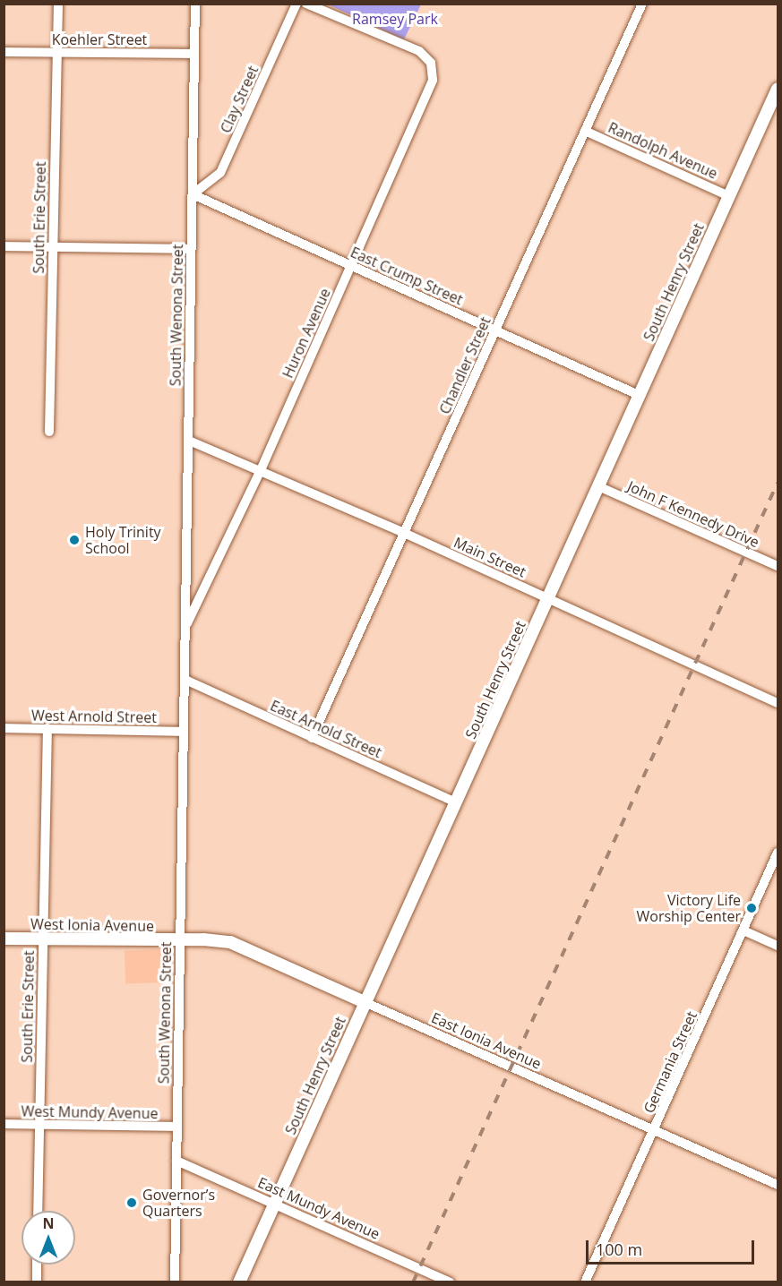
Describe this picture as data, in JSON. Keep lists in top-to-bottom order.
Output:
{
  "streets": {
    "street": [
      "Koehler Street",
      "Clay Street",
      "Randolph Avenue",
      "South Erie Street",
      "East Crump Street",
      "South Henry Street",
      "South Wenona Street",
      "Huron Avenue",
      "Chandler Street",
      "John F Kennedy Drive",
      "Main Street",
      "West Arnold Street",
      "East Arnold Street",
      "West Ionia Avenue",
      "East Ionia Avenue",
      "Germania Street",
      "West Mundy Avenue",
      "East Mundy Avenue"
    ]
  },
  "crossings": [
    ["Koehler Street", "South Erie Street"],
    ["Koehler Street", "South Wenona Street"],
    ["Clay Street", "East Crump Street"],
    ["Clay Street", "South Wenona Street"],
    ["Randolph Avenue", "South Henry Street"],
    ["Randolph Avenue", "Chandler Street"],
    ["South Erie Street", "West Arnold Street"],
    ["South Erie Street", "West Ionia Avenue"],
    ["South Erie Street", "West Mundy Avenue"],
    ["East Crump Street", "South Henry Street"],
    ["East Crump Street", "South Wenona Street"],
    ["East Crump Street", "Huron Avenue"],
    ["East Crump Street", "Chandler Street"],
    ["South Henry Street", "John F Kennedy Drive"],
    ["South Henry Street", "Main Street"],
    ["South Henry Street", "East Arnold Street"],
    ["South Henry Street", "East Ionia Avenue"],
    ["South Henry Street", "East Mundy Avenue"],
    ["South Wenona Street", "Huron Avenue"],
    ["South Wenona Street", "Main Street"],
    ["South Wenona Street", "West Arnold Street"],
    ["South Wenona Street", "East Arnold Street"],
    ["South Wenona Street", "West Ionia Avenue"],
    ["South Wenona Street", "East Ionia Avenue"],
    ["South Wenona Street", "West Mundy Avenue"],
    ["South Wenona Street", "East Mundy Avenue"],
    ["Huron Avenue", "Main Street"],
    ["Chandler Street", "Main Street"],
    ["Chandler Street", "East Arnold Street"],
    ["West Ionia Avenue", "East Ionia Avenue"],
    ["East Ionia Avenue", "Germania Street"]
  ],
  "parks": ["Ramsey Park"],
  "places": ["Holy Trinity School", "Victory Life Worship Center", "Governor’s Quarters"],
  "scale_bar": "100 m",
  "north": "top"
}
